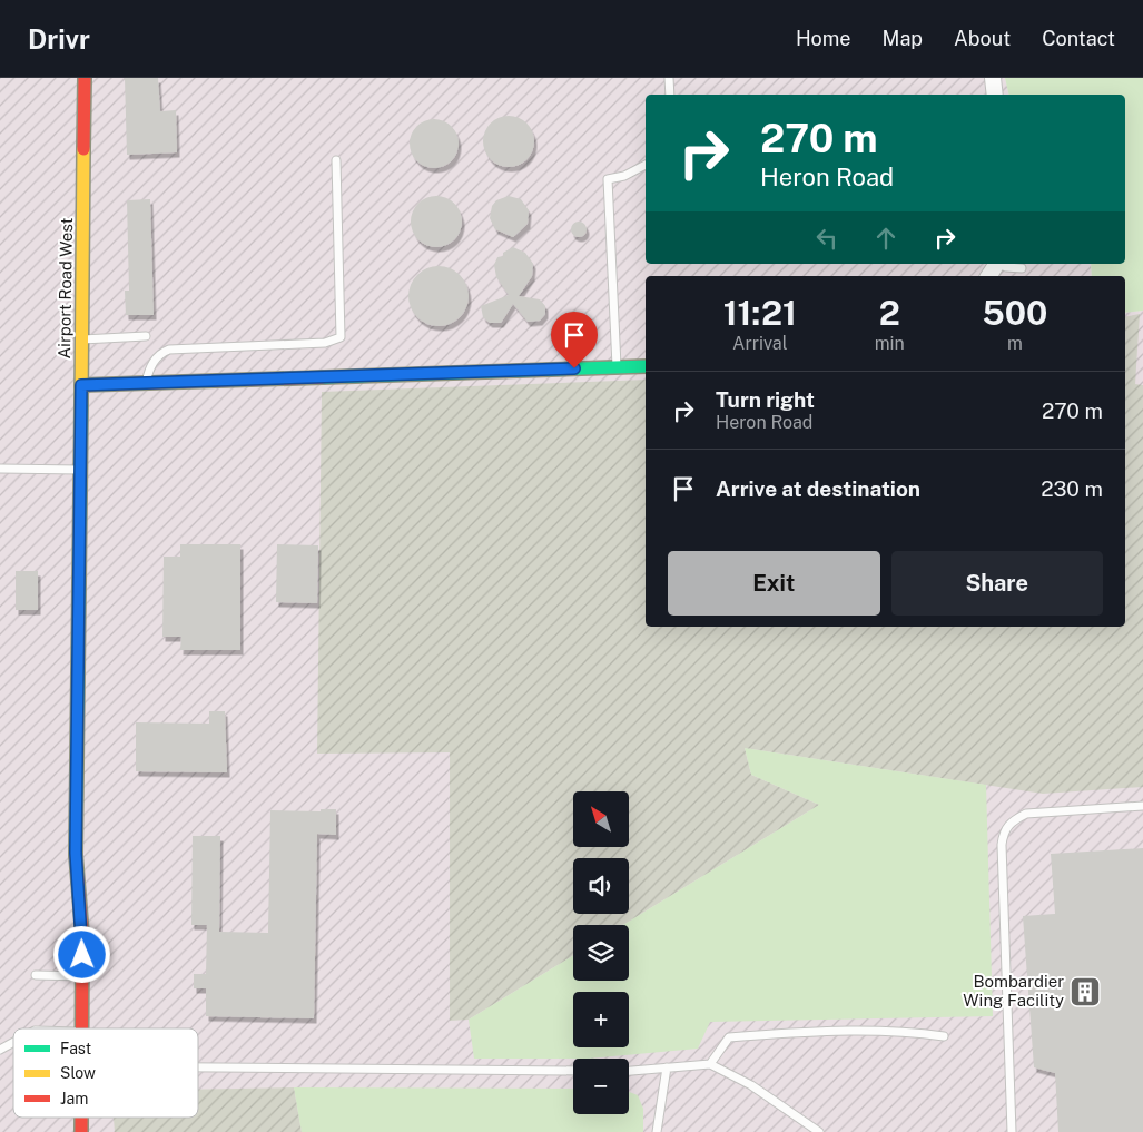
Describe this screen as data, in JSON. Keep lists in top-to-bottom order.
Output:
{
  "streets": {
    "street": ["Airport Road West"]
  },
  "places": {
    "building": ["Bombardier Wing Facility"]
  },
  "legend": ["Fast", "Slow", "Jam"],
  "north": "top left",
  "page": {
    "header": "Drivr",
    "nav": [
      "Home",
      "Map",
      "About",
      "Contact"
    ],
    "turn": ["270 m", "Heron Road"],
    "eta": [
      "11:21",
      "Arrival",
      "2",
      "min",
      "500",
      "m"
    ],
    "list": [
      {
        "name": "Turn right",
        "note": "Heron Road",
        "value": "270 m"
      },
      {
        "name": "Arrive at destination",
        "value": "230 m"
      }
    ],
    "buttons": ["Exit", "Share"],
    "map_buttons": ["+", "−"]
  }
}
